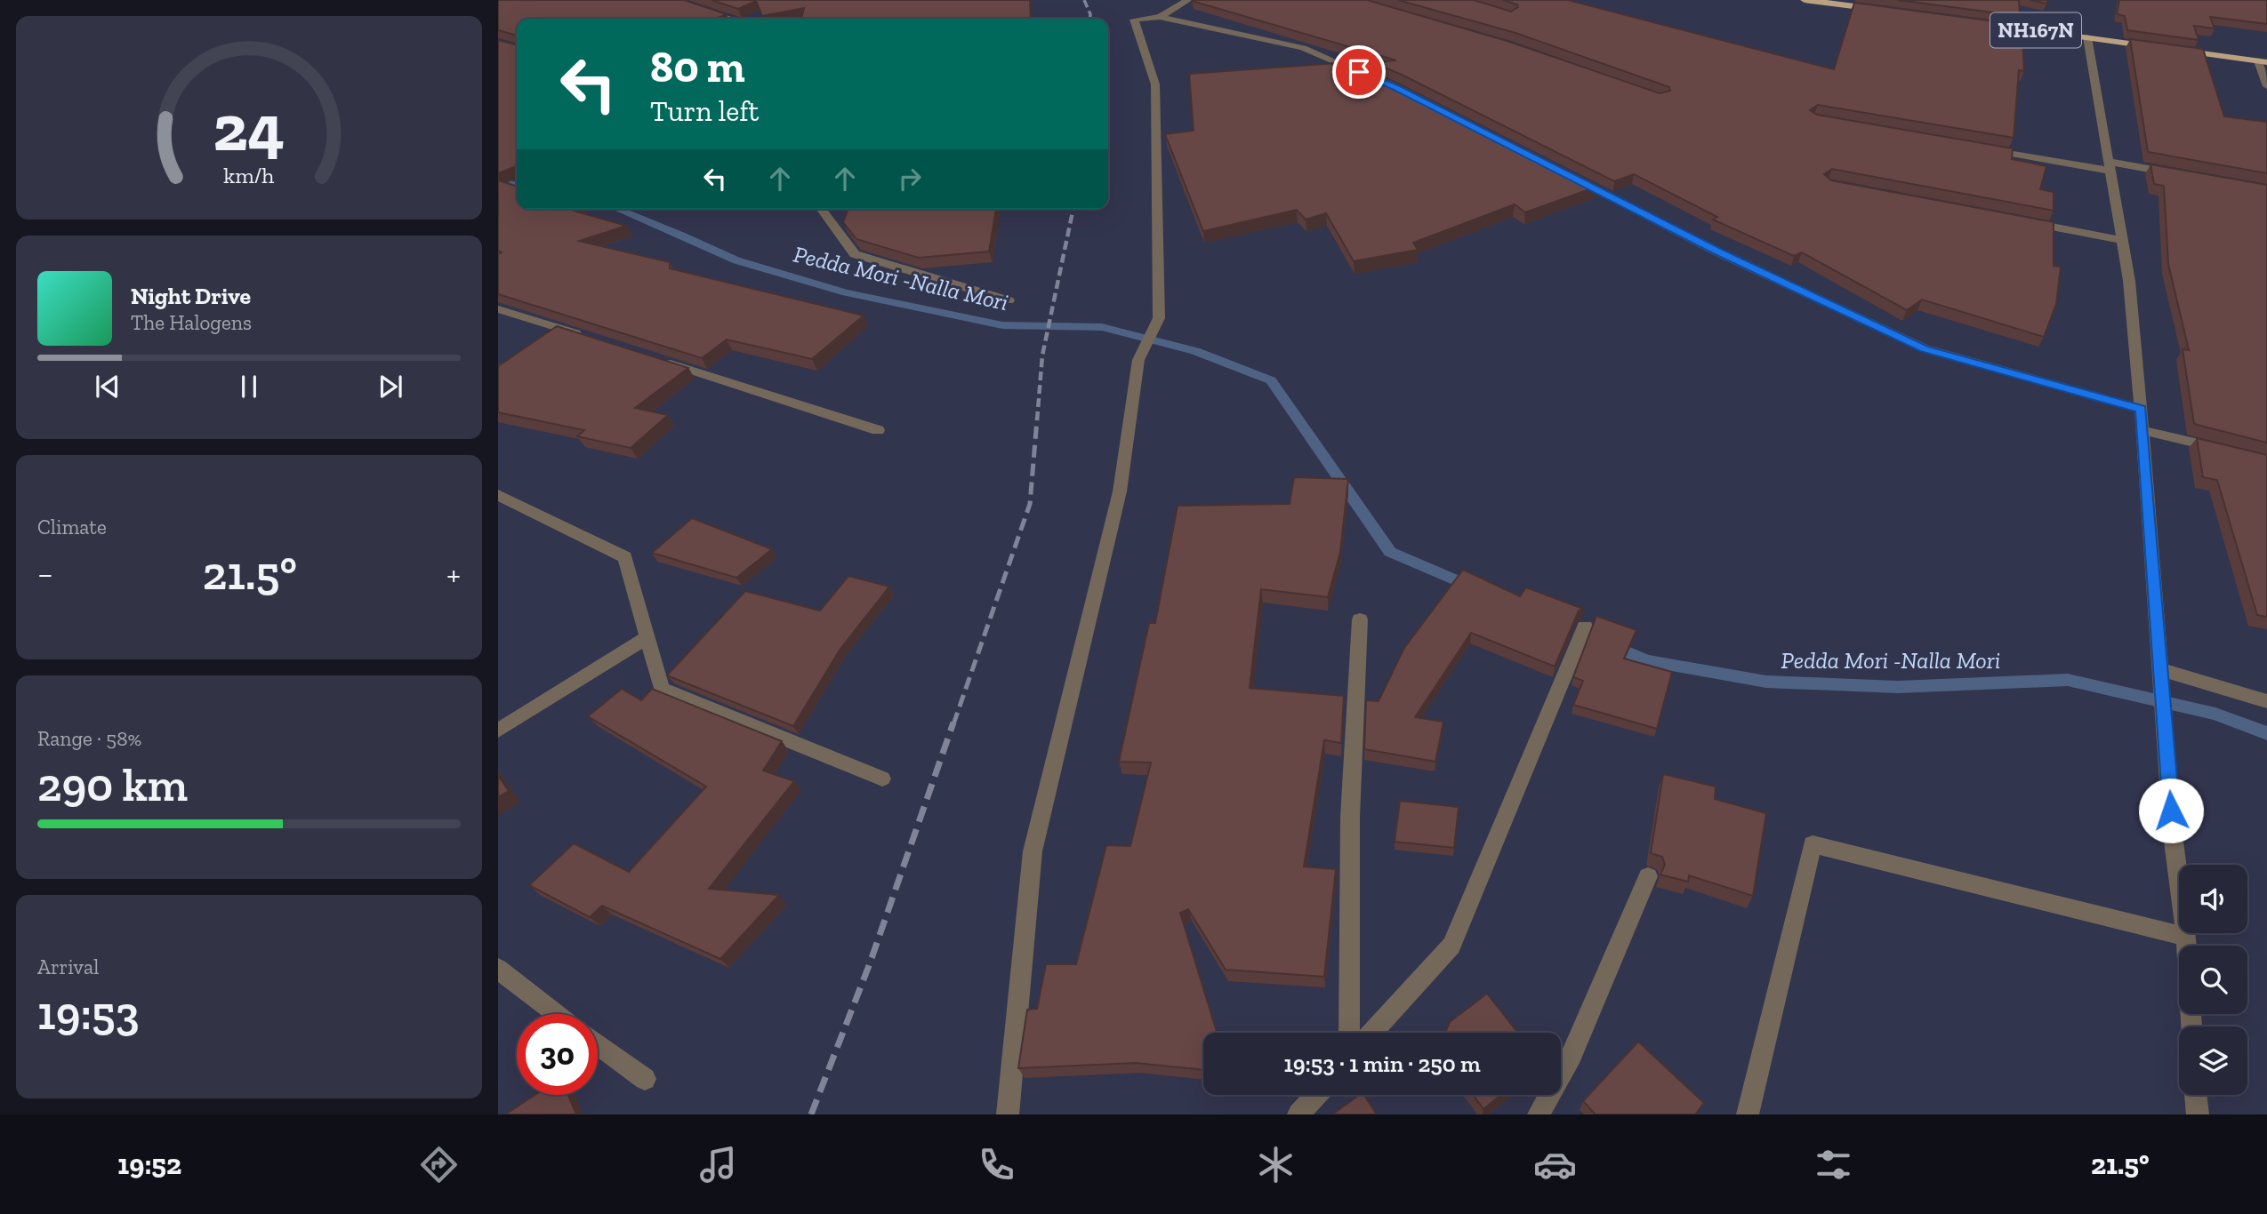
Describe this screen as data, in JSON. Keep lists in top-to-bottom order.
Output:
{
  "streets": {
    "highway": ["NH167N"]
  },
  "water": ["Pedda Mori -Nalla Mori"],
  "page": {
    "turn": ["80 m", "Turn left"],
    "song": ["Night Drive", "The Halogens"],
    "tile": [
      "Climate",
      ["Range · 58%", "290 km"],
      ["Arrival", "19:53"]
    ],
    "heat": ["−", "21.5°", "+"],
    "limit": "30",
    "trip": "19:53 · 1 min · 250 m",
    "tabs": ["19:52", "21.5°"],
    "gauge": ["24", "km/h"]
  }
}
